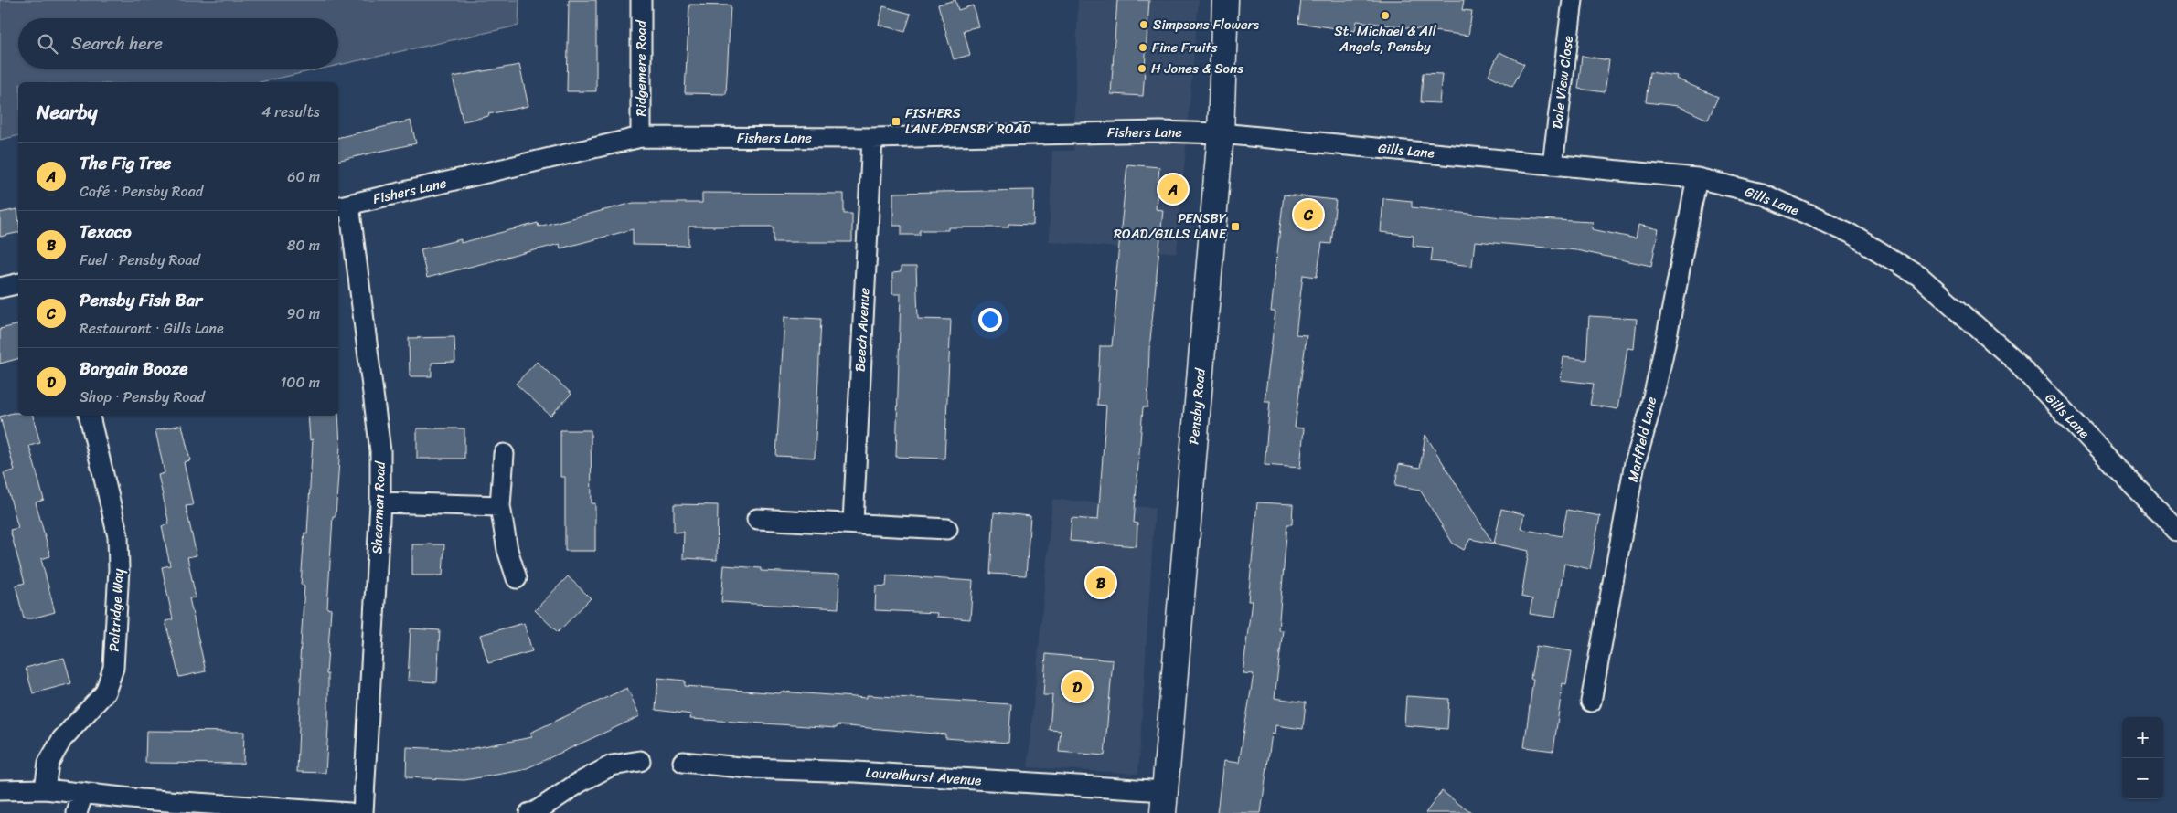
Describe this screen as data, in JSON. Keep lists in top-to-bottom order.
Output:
{
  "streets": {
    "main road": ["Pensby Road"],
    "street": [
      "Ridgemere Road",
      "Dale View Close",
      "Fishers Lane",
      "Gills Lane",
      "Beech Avenue",
      "Marlfield Lane",
      "Shearman Road",
      "Paltridge Way",
      "Laurelhurst Avenue"
    ]
  },
  "crossings": [
    ["Ridgemere Road", "Fishers Lane"],
    ["Dale View Close", "Gills Lane"],
    ["Fishers Lane", "Gills Lane"],
    ["Fishers Lane", "Beech Avenue"],
    ["Fishers Lane", "Pensby Road"],
    ["Fishers Lane", "Shearman Road"],
    ["Gills Lane", "Pensby Road"],
    ["Gills Lane", "Marlfield Lane"],
    ["Pensby Road", "Laurelhurst Avenue"]
  ],
  "places": {
    "other": [
      "St. Michael & All Angels, Pensby",
      "Simpsons Flowers",
      "Fine Fruits",
      "H Jones & Sons"
    ],
    "transit": ["FISHERS LANE/PENSBY ROAD", "PENSBY ROAD/GILLS LANE"]
  },
  "page": {
    "search": "Search here",
    "heading": ["Nearby", "4 results"],
    "list": [
      {
        "mark": "A",
        "name": "The Fig Tree",
        "note": "Café · Pensby Road",
        "value": "60 m"
      },
      {
        "mark": "B",
        "name": "Texaco",
        "note": "Fuel · Pensby Road",
        "value": "80 m"
      },
      {
        "mark": "C",
        "name": "Pensby Fish Bar",
        "note": "Restaurant · Gills Lane",
        "value": "90 m"
      },
      {
        "mark": "D",
        "name": "Bargain Booze",
        "note": "Shop · Pensby Road",
        "value": "100 m"
      }
    ],
    "pins": [
      "A",
      "C",
      "B",
      "D"
    ],
    "map_buttons": ["+", "−"]
  }
}
